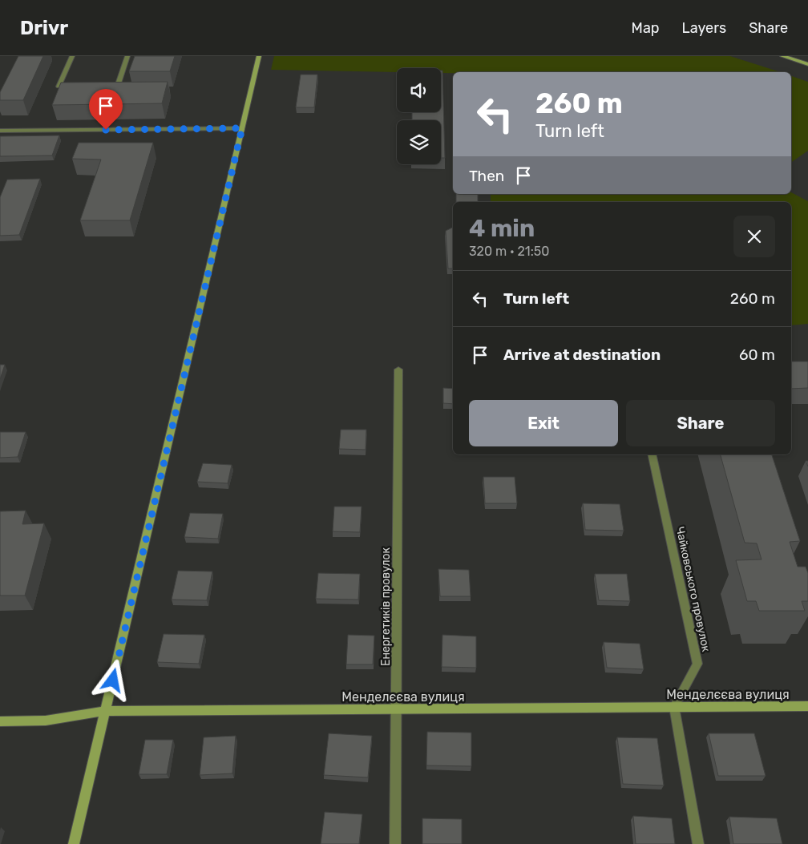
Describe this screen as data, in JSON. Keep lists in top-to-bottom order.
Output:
{
  "streets": {
    "street": ["Чайковського провулок", "Енергетиків провулок", "Менделєєва вулиця"]
  },
  "crossings": [
    ["Чайковського провулок", "Менделєєва вулиця"],
    ["Енергетиків провулок", "Менделєєва вулиця"]
  ],
  "page": {
    "header": "Drivr",
    "nav": ["Map", "Layers", "Share"],
    "turn": ["260 m", "Turn left"],
    "then": "Then",
    "heading": ["4 min", "320 m · 21:50"],
    "list": [
      {
        "name": "Turn left",
        "value": "260 m"
      },
      {
        "name": "Arrive at destination",
        "value": "60 m"
      }
    ],
    "buttons": ["Exit", "Share"]
  }
}
